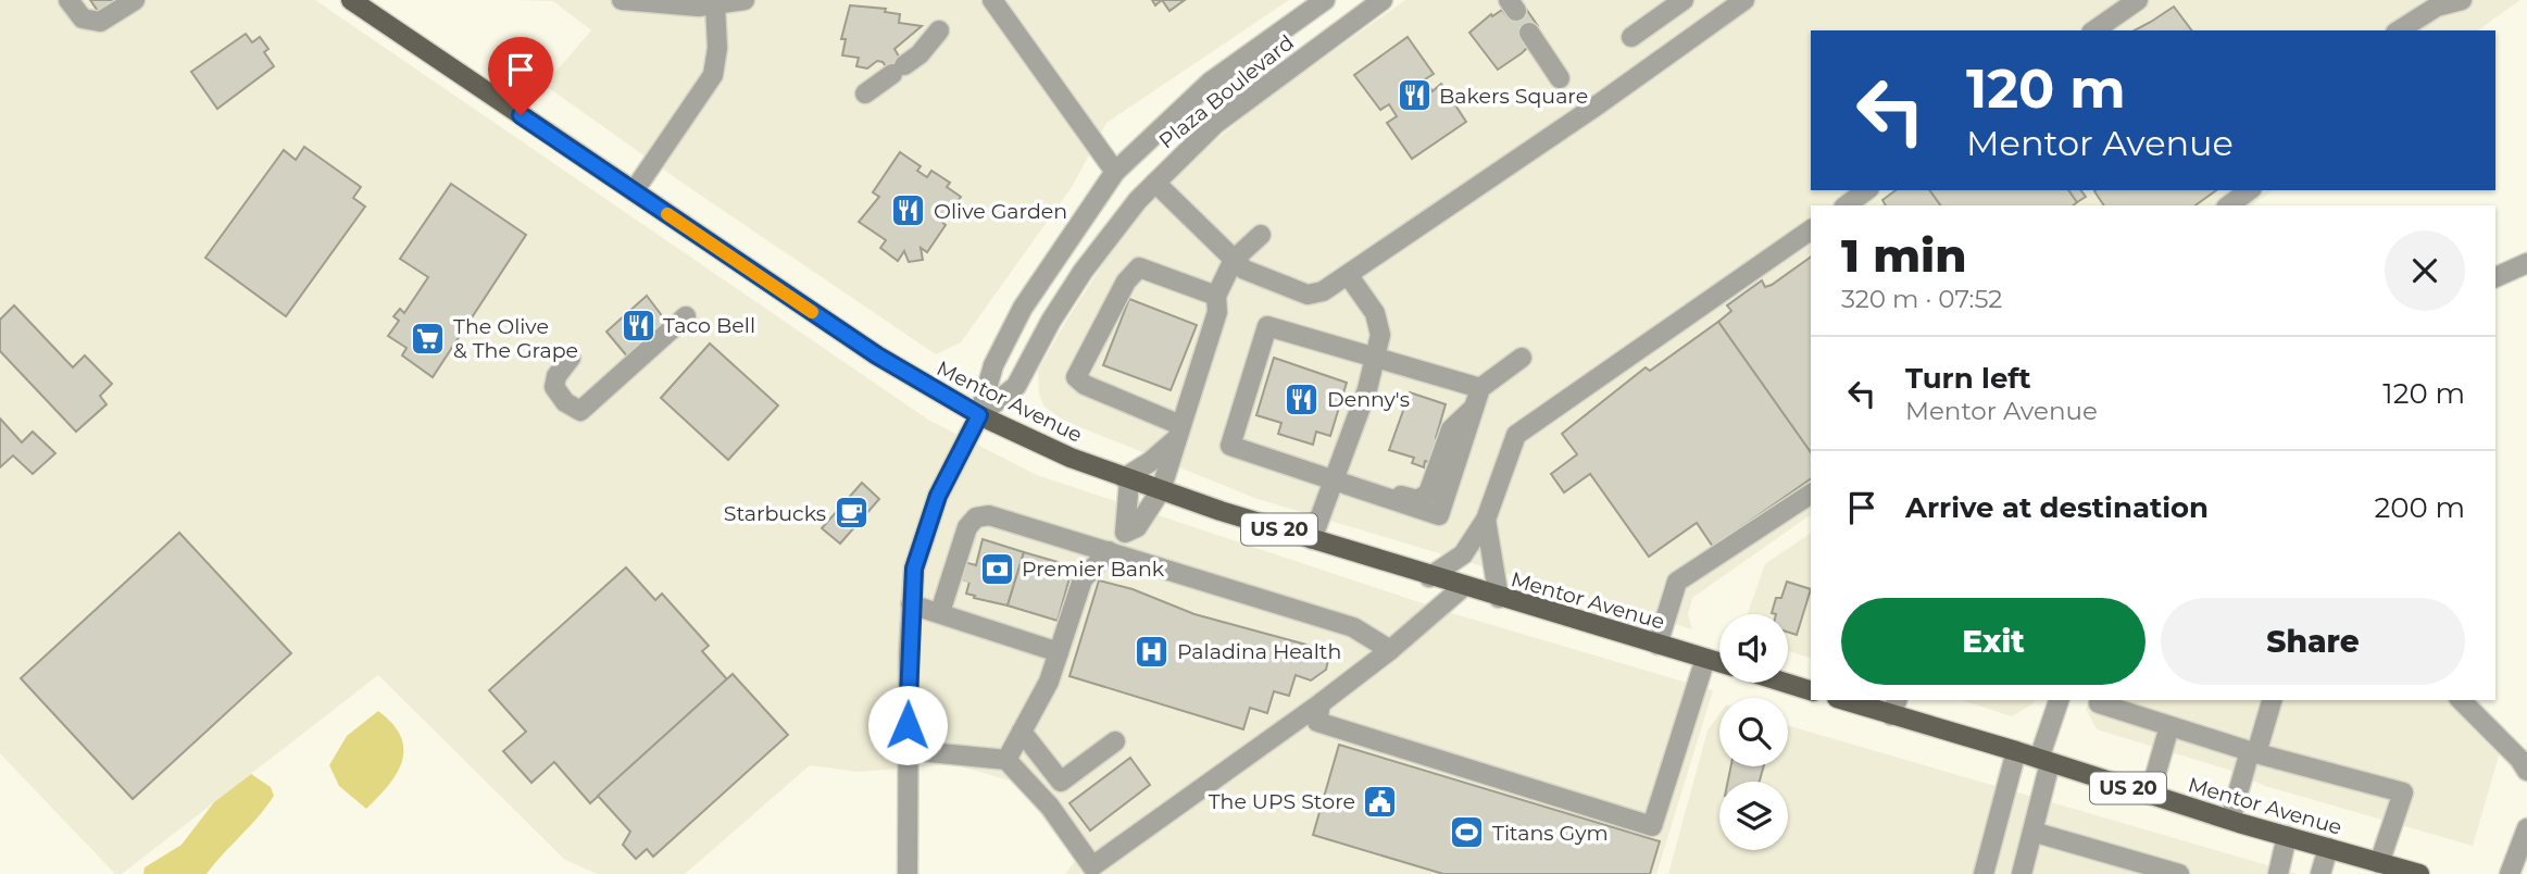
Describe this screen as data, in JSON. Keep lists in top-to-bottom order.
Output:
{
  "streets": {
    "main road": ["Mentor Avenue", "US 20"],
    "street": ["Plaza Boulevard"]
  },
  "crossings": [
    ["Plaza Boulevard", "Mentor Avenue"]
  ],
  "places": {
    "restaurant": [
      "Bakers Square",
      "Olive Garden",
      "Taco Bell",
      "Denny's"
    ],
    "supermarket": ["The Olive & The Grape"],
    "cafe": ["Starbucks"],
    "bank": ["Premier Bank"],
    "hospital": ["Paladina Health"],
    "public building": ["The UPS Store"],
    "sports": ["Titans Gym"]
  },
  "page": {
    "turn": ["120 m", "Mentor Avenue"],
    "heading": ["1 min", "320 m · 07:52"],
    "list": [
      {
        "name": "Turn left",
        "note": "Mentor Avenue",
        "value": "120 m"
      },
      {
        "name": "Arrive at destination",
        "value": "200 m"
      }
    ],
    "buttons": ["Exit", "Share"]
  }
}
